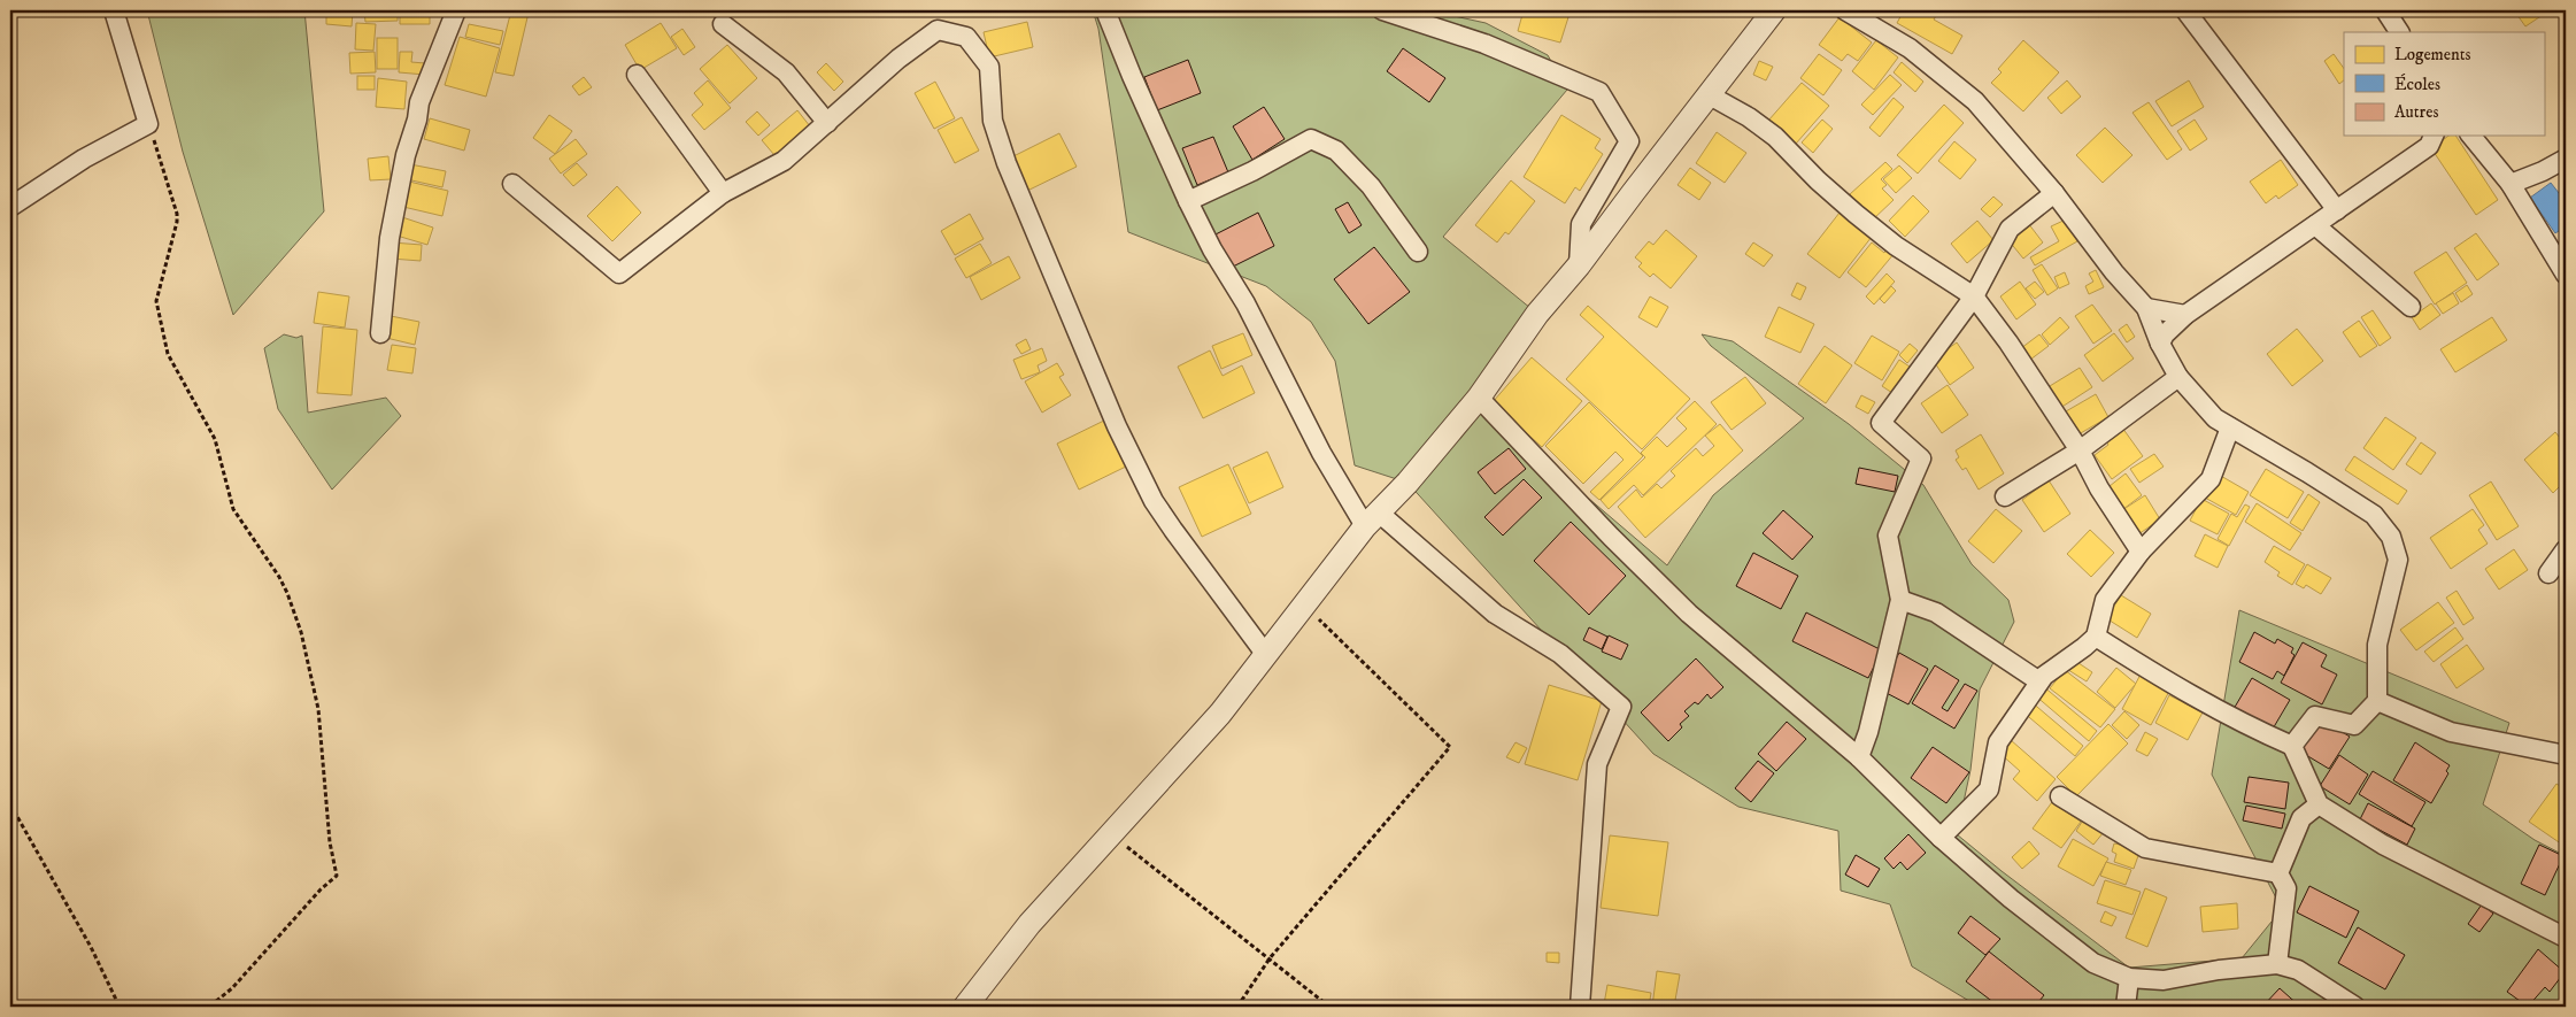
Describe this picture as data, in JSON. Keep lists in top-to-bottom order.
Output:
{
  "legend": ["Logements", "Écoles", "Autres"]
}
